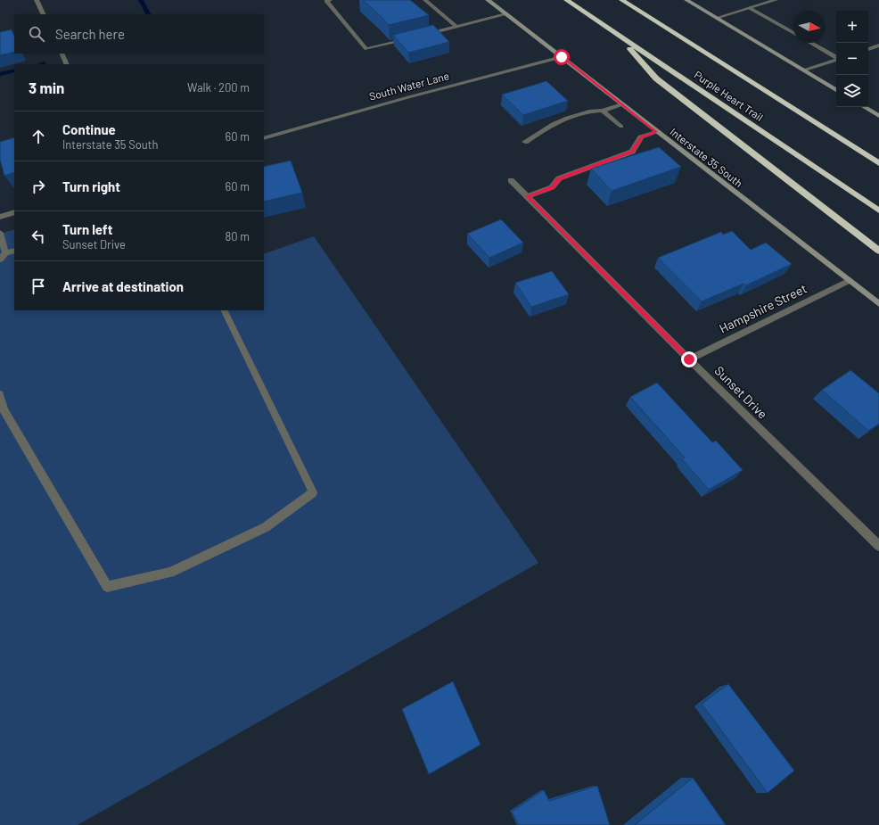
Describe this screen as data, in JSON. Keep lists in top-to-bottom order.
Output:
{
  "streets": {
    "highway": ["Purple Heart Trail"],
    "main road": ["Interstate 35 South"],
    "street": ["South Water Lane", "Hampshire Street", "Sunset Drive"]
  },
  "crossings": [
    ["South Water Lane", "Interstate 35 South"],
    ["Interstate 35 South", "Hampshire Street"],
    ["Hampshire Street", "Sunset Drive"]
  ],
  "north": "right",
  "page": {
    "map_buttons": ["+", "−"],
    "search": "Search here",
    "heading": ["3 min", "Walk · 200 m"],
    "list": [
      ["Continue", "Interstate 35 South", "60 m"],
      ["Turn right", "60 m"],
      ["Turn left", "Sunset Drive", "80 m"],
      "Arrive at destination"
    ]
  }
}
